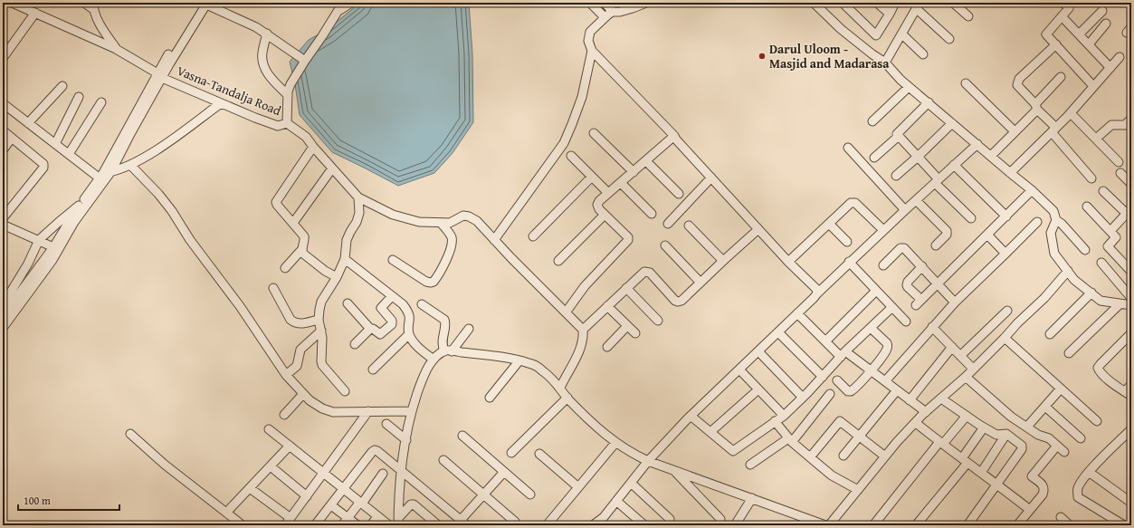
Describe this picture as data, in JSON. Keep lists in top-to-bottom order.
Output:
{
  "streets": {
    "street": ["Vasna-Tandalja Road"]
  },
  "places": ["Darul Uloom - Masjid and Madarasa"],
  "scale_bar": "100 m"
}
